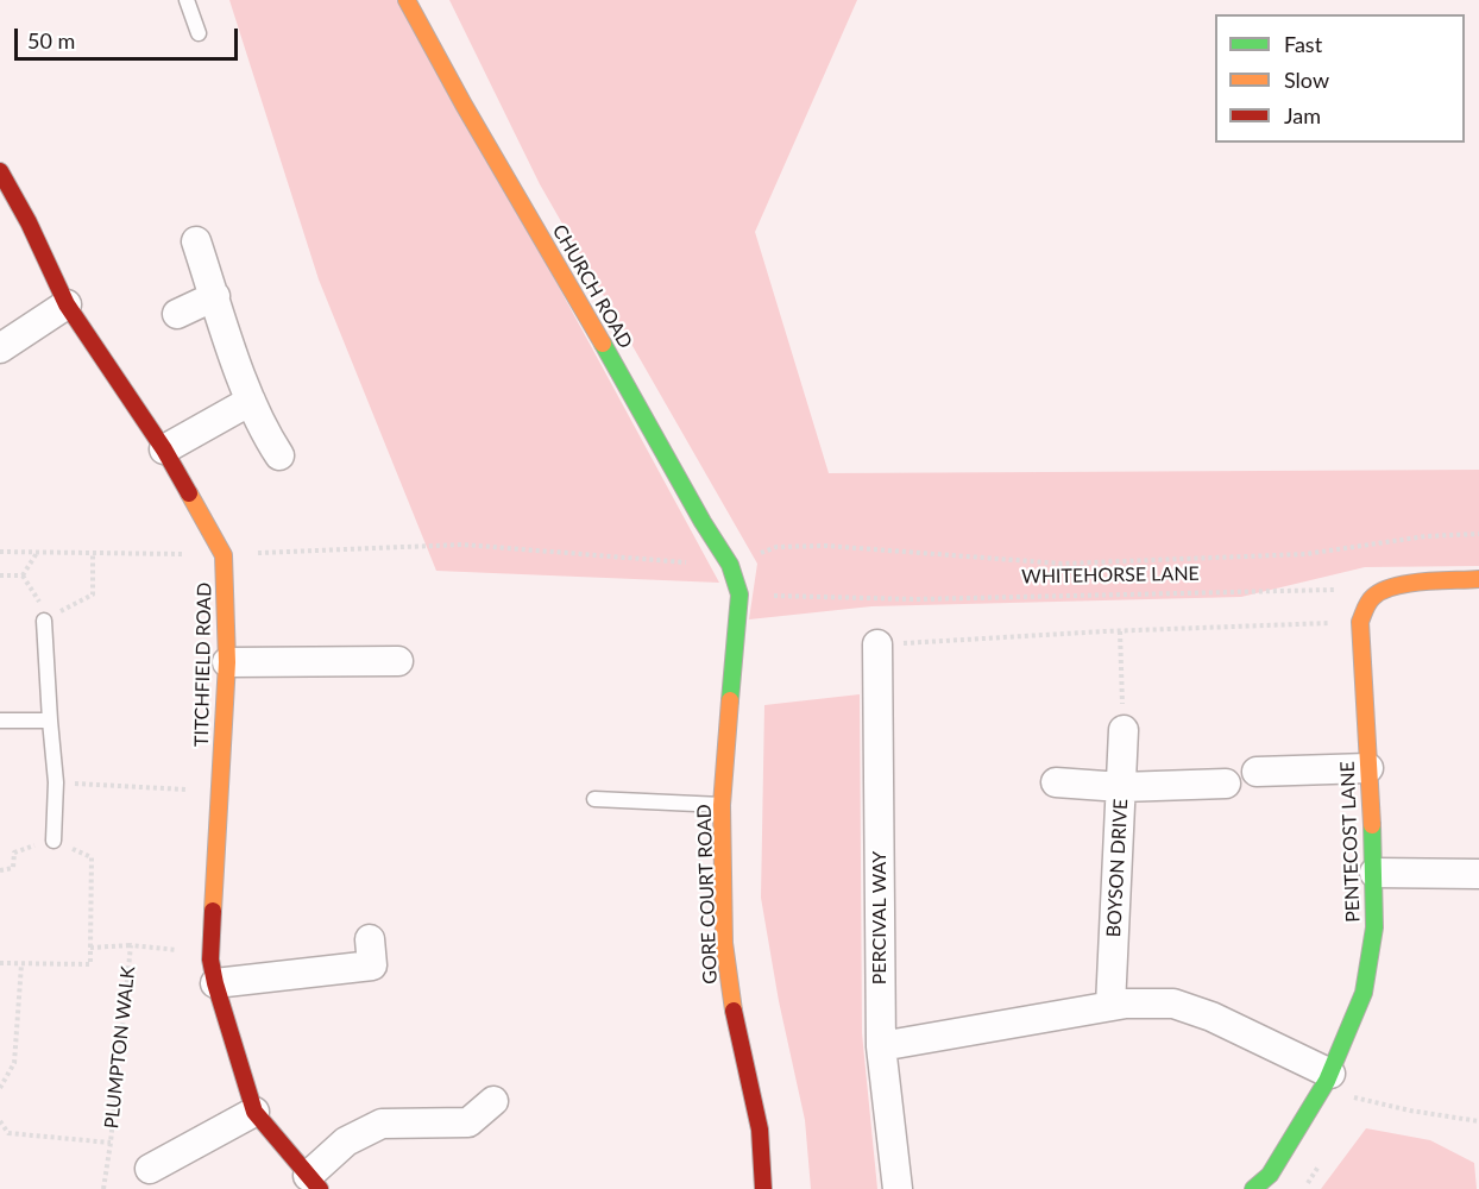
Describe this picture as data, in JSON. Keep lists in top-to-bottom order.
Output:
{
  "streets": {
    "street": [
      "CHURCH ROAD",
      "TITCHFIELD ROAD",
      "PENTECOST LANE",
      "BOYSON DRIVE",
      "GORE COURT ROAD",
      "PERCIVAL WAY"
    ],
    "path": ["WHITEHORSE LANE", "PLUMPTON WALK"]
  },
  "crossings": [
    ["CHURCH ROAD", "WHITEHORSE LANE"],
    ["CHURCH ROAD", "GORE COURT ROAD"],
    ["WHITEHORSE LANE", "GORE COURT ROAD"]
  ],
  "legend": ["Fast", "Slow", "Jam"],
  "scale_bar": "50 m"
}
